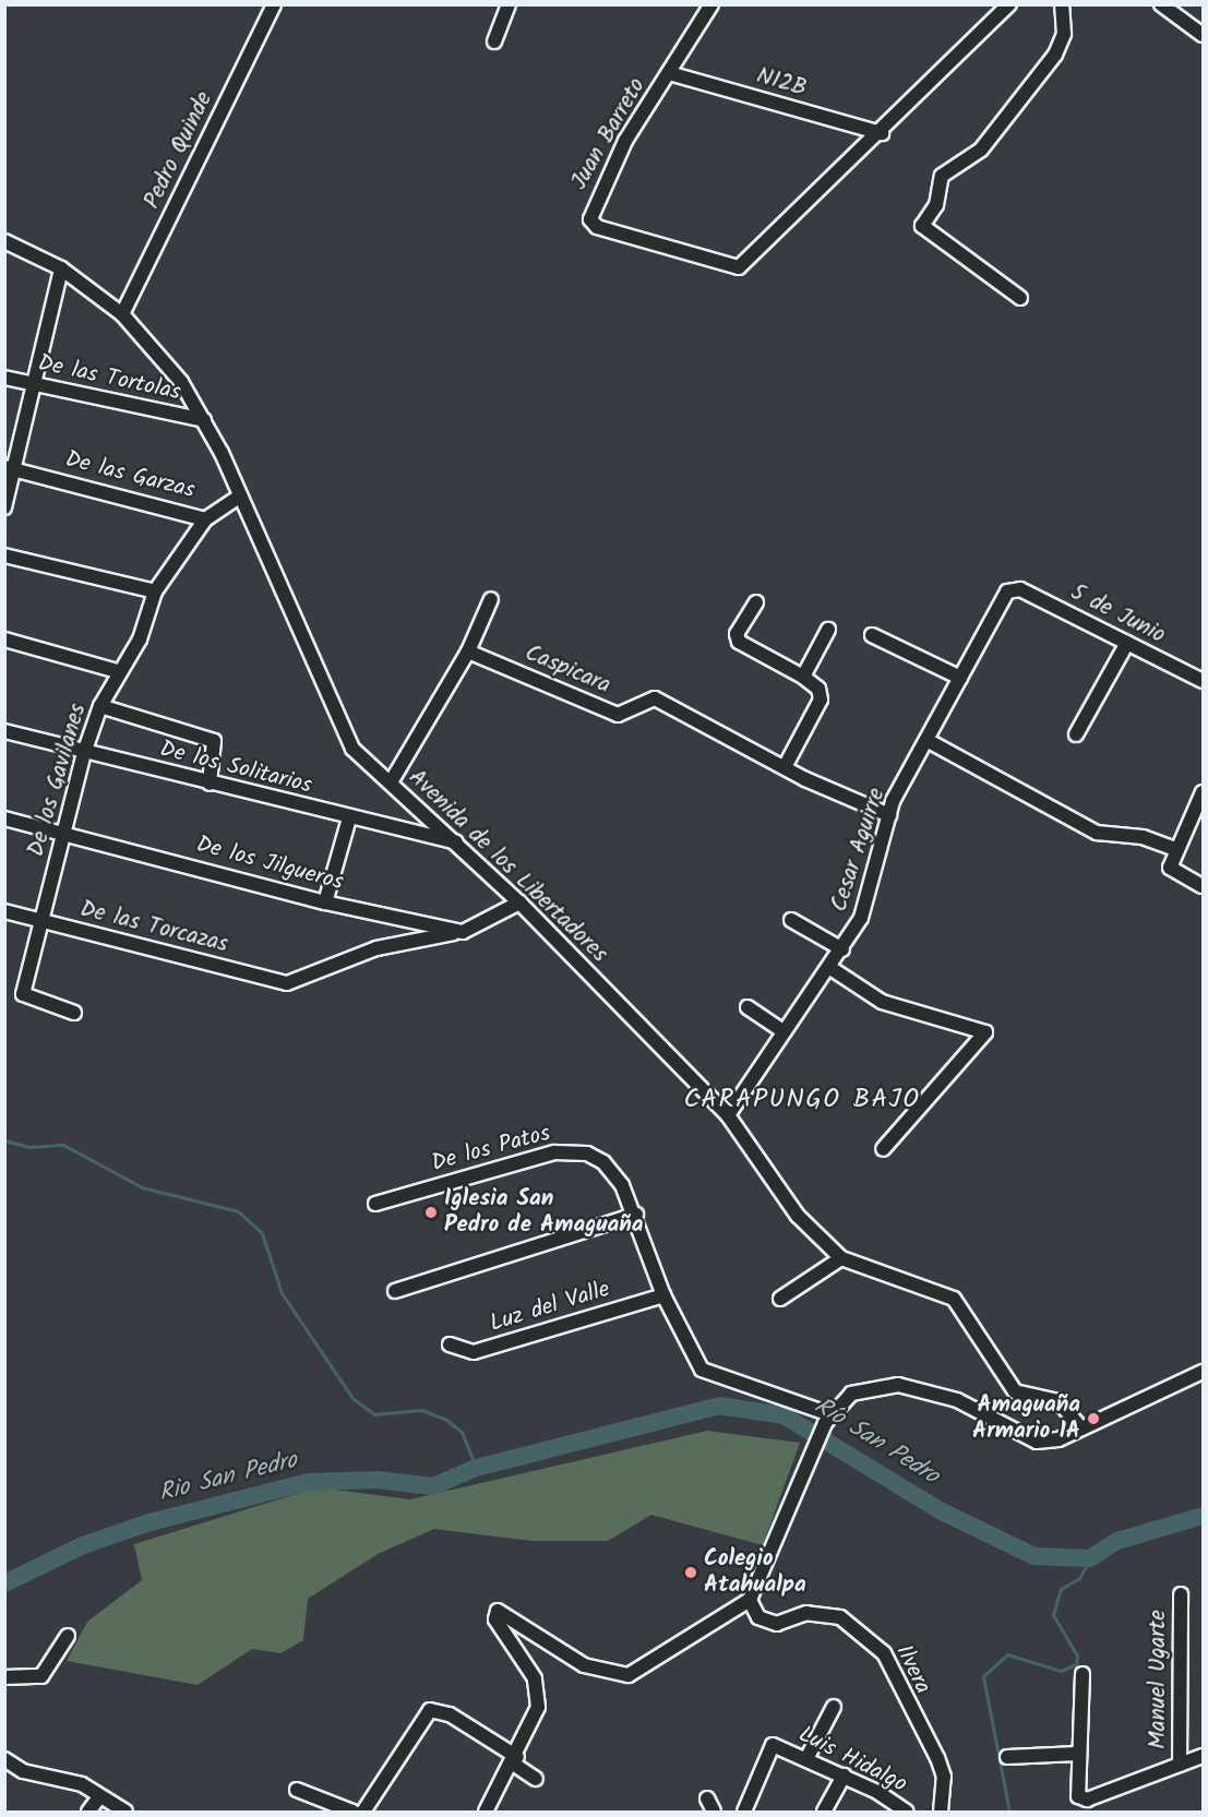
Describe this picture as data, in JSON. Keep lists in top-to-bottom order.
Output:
{
  "streets": {
    "street": [
      "N12B",
      "Juan Barreto",
      "Pedro Quinde",
      "De las Tortolas",
      "De las Garzas",
      "5 de Junio",
      "Caspicara",
      "De los Solitarios",
      "De los Gavilanes",
      "Cesar Aguirre",
      "De los Jilgueros",
      "Avenida de los Libertadores",
      "De las Torcazas",
      "De los Patos",
      "Luz del Valle",
      "Ilvera",
      "Manuel Ugarte",
      "Luis Hidalgo"
    ]
  },
  "crossings": [
    ["N12B", "Juan Barreto"],
    ["Pedro Quinde", "Avenida de los Libertadores"],
    ["De las Tortolas", "Avenida de los Libertadores"],
    ["De las Garzas", "De los Gavilanes"],
    ["De las Garzas", "Avenida de los Libertadores"],
    ["5 de Junio", "Cesar Aguirre"],
    ["Caspicara", "Cesar Aguirre"],
    ["De los Solitarios", "De los Gavilanes"],
    ["De los Solitarios", "Avenida de los Libertadores"],
    ["De los Gavilanes", "De los Jilgueros"],
    ["De los Gavilanes", "De las Torcazas"],
    ["Cesar Aguirre", "Avenida de los Libertadores"],
    ["De los Jilgueros", "De las Torcazas"],
    ["De los Patos", "Luz del Valle"]
  ],
  "districts": ["CARAPUNGO BAJO"],
  "water": ["Río San Pedro", "Rio San Pedro"],
  "places": ["Iglesia San Pedro de Amaguaña", "Amaguaña Armario 1A", "Colegio Atahualpa"]
}
